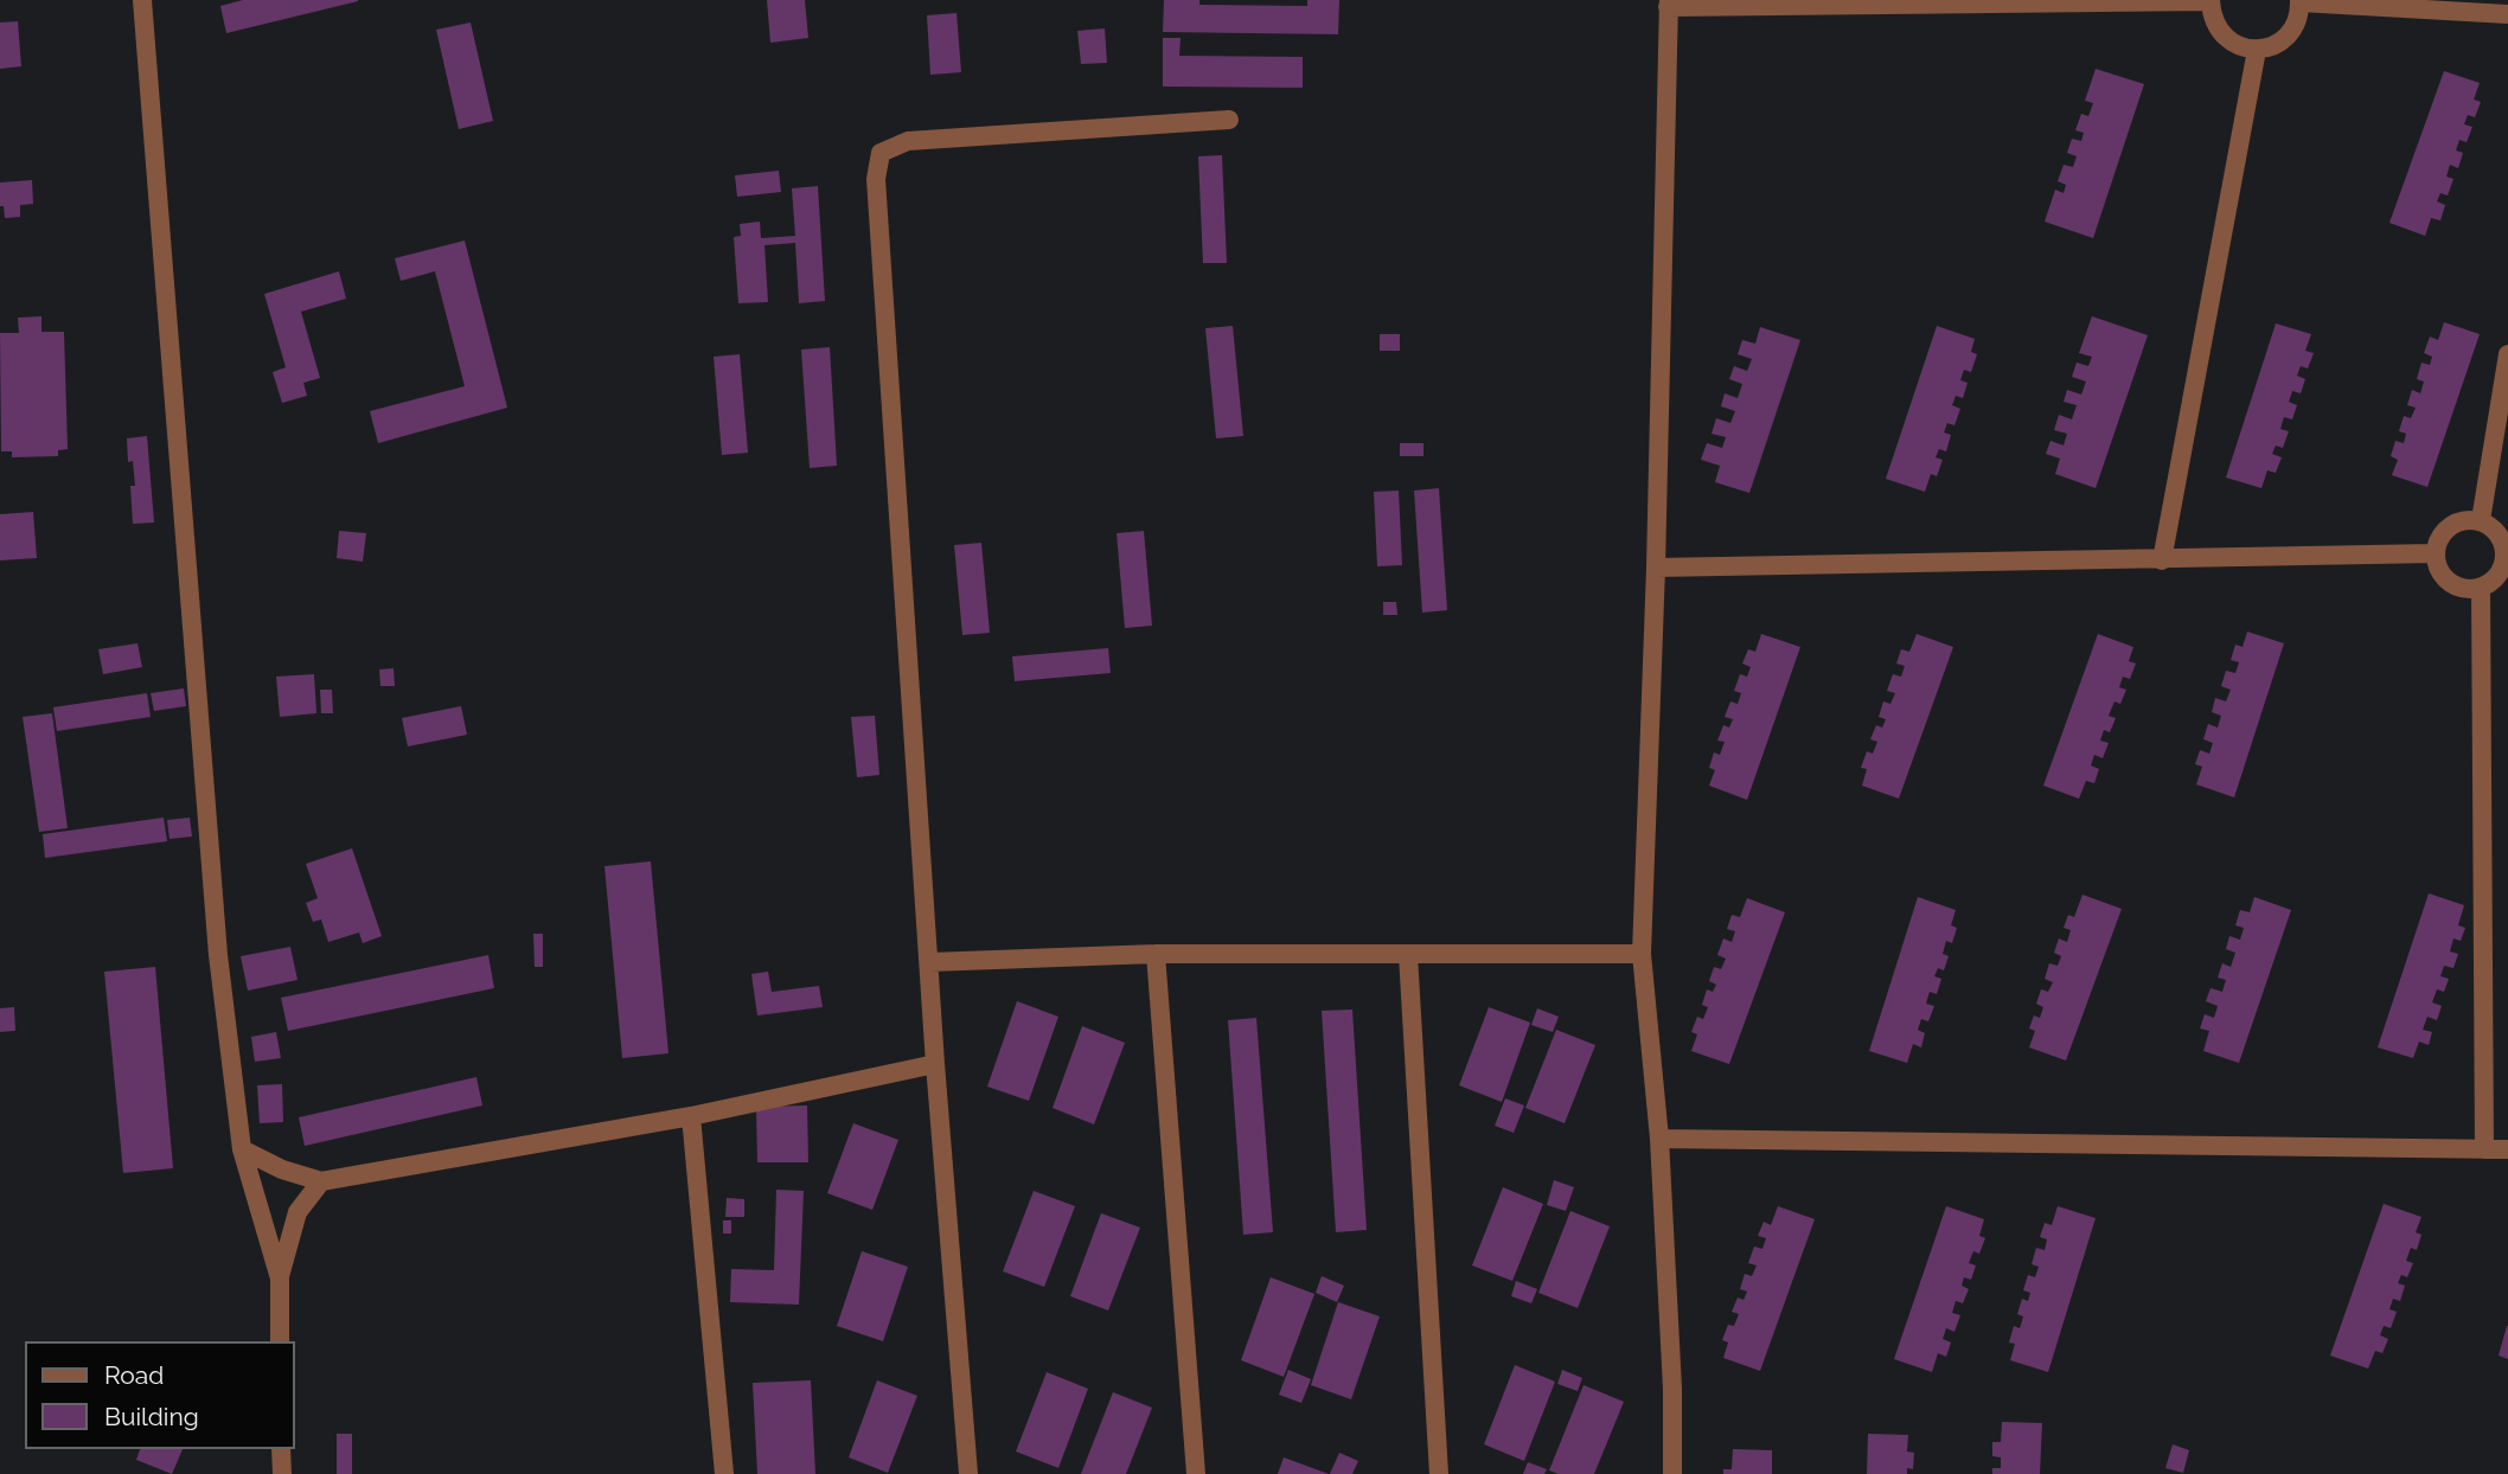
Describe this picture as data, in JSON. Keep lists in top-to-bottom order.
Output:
{
  "legend": ["Road", "Building"]
}
